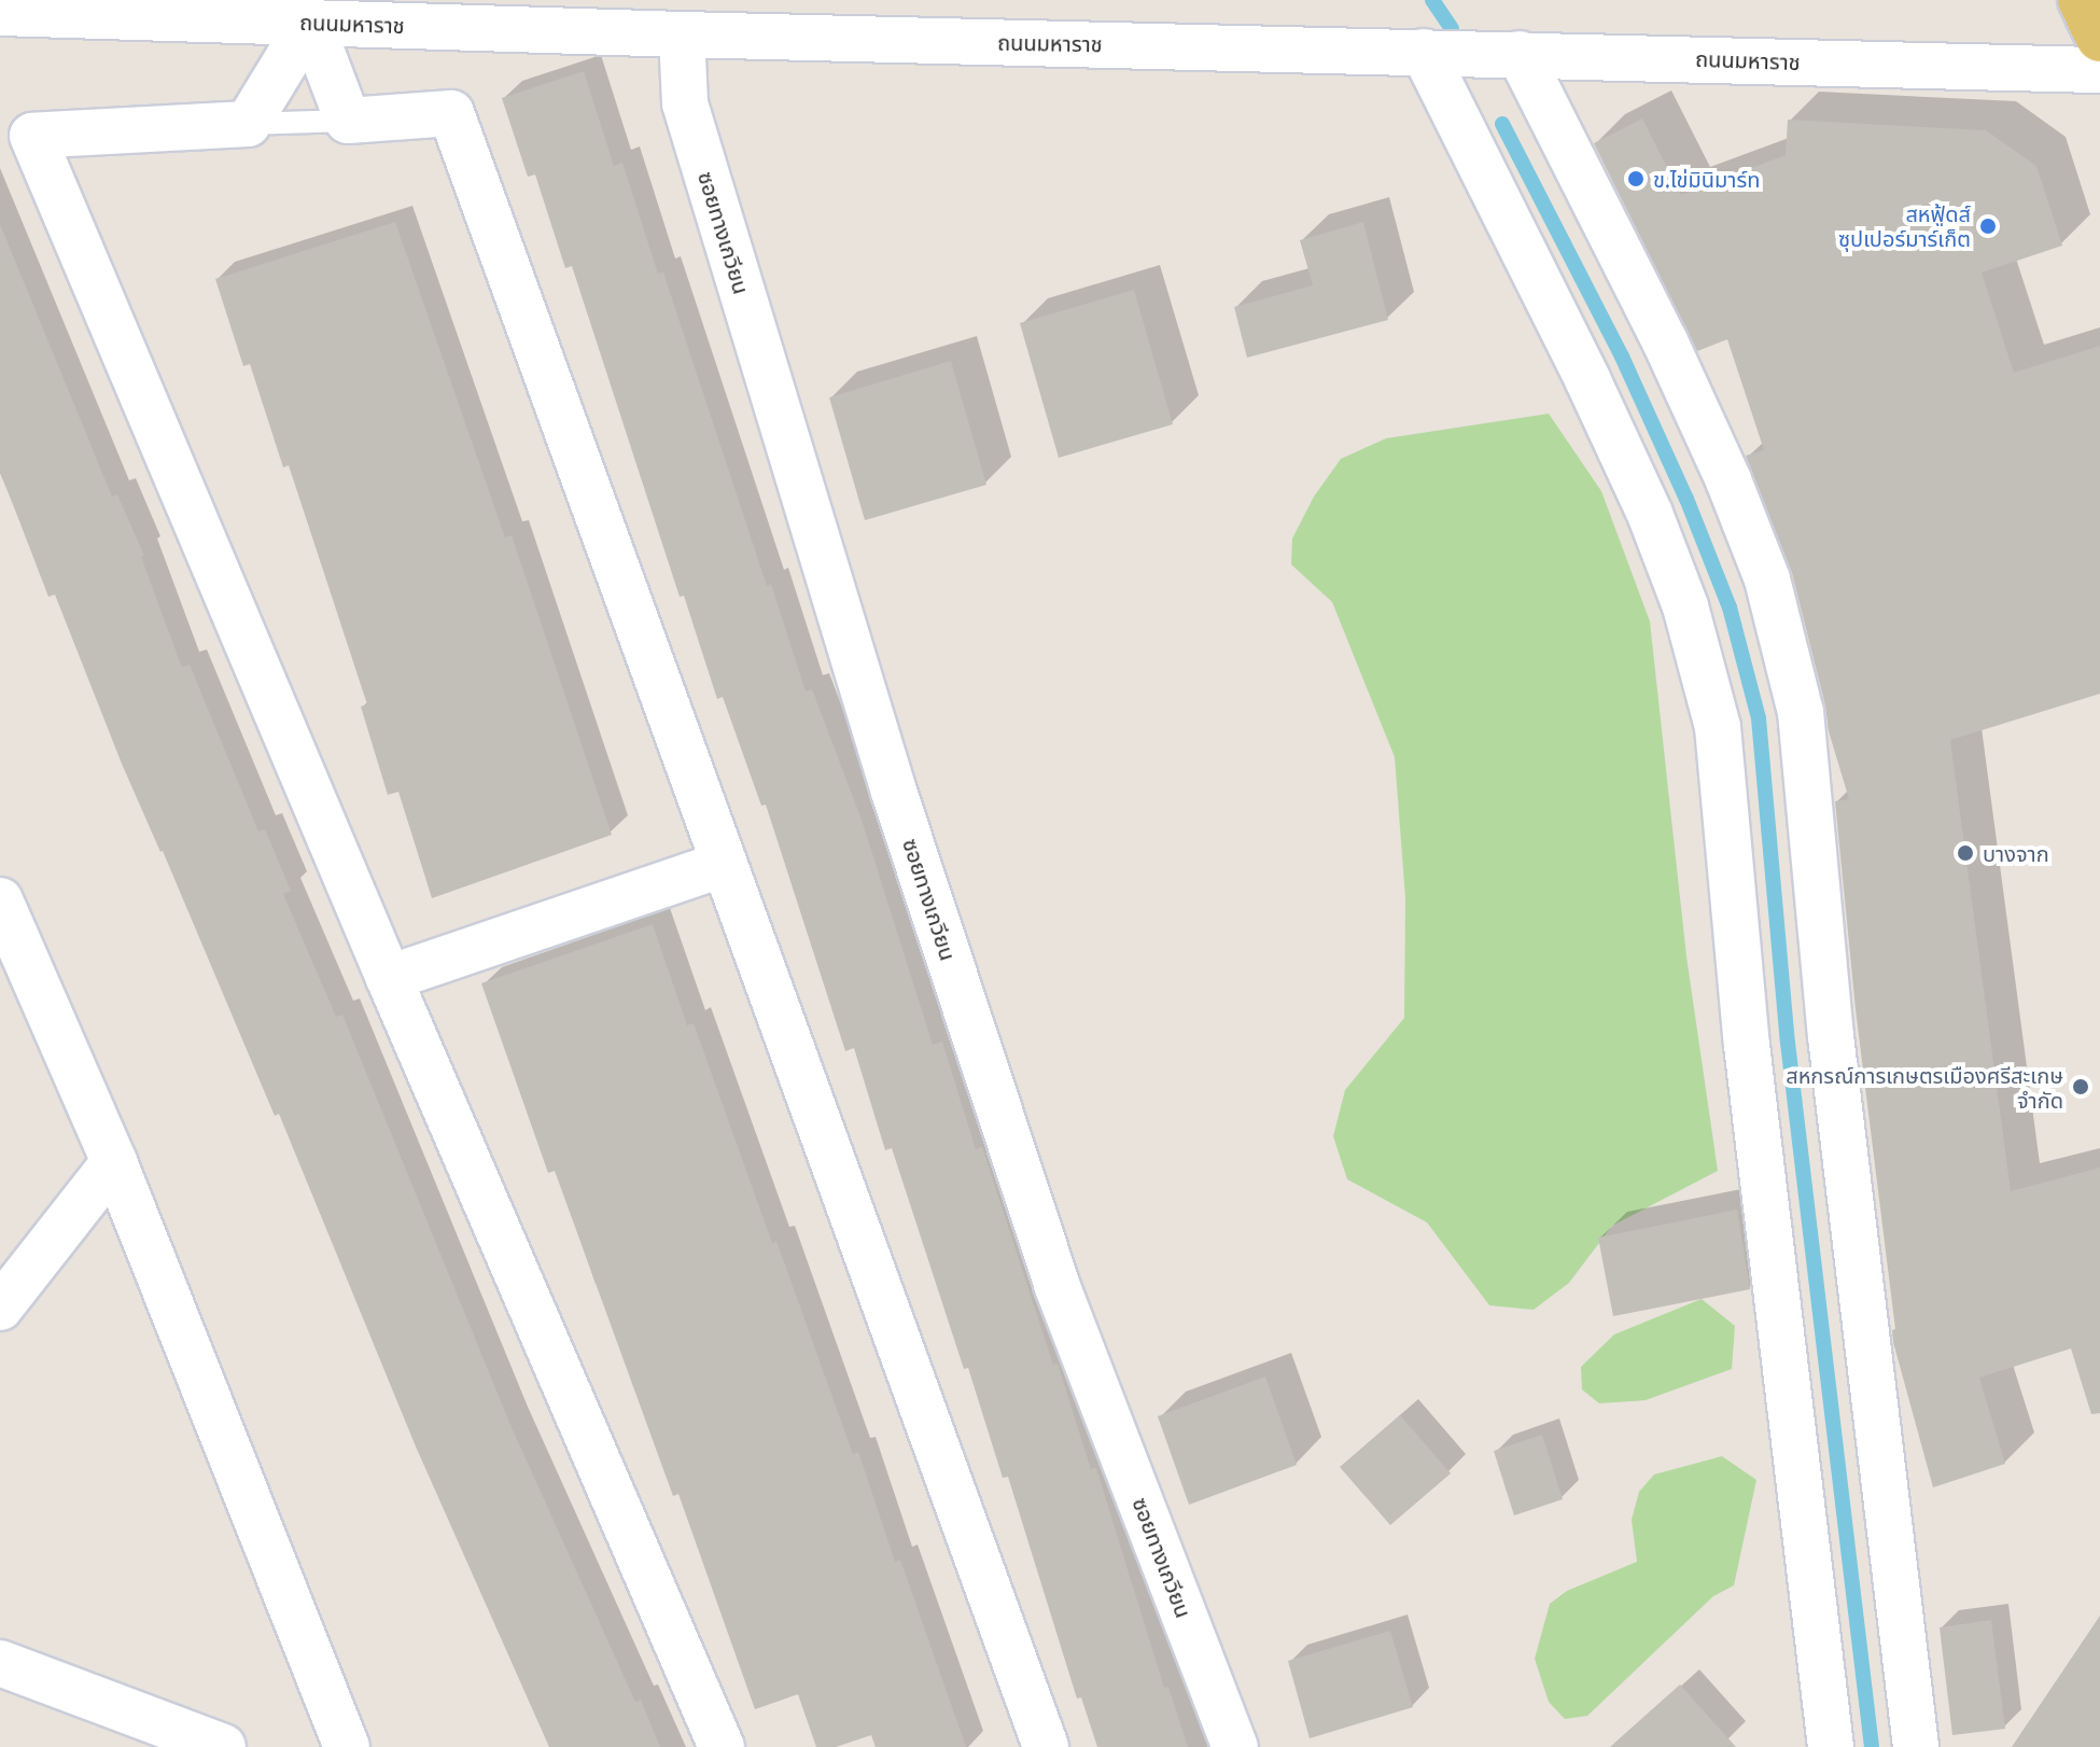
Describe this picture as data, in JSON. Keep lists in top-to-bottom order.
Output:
{
  "streets": {
    "street": ["ถนนมหาราช", "ซอยทางเกวียน"]
  },
  "crossings": [
    ["ถนนมหาราช", "ซอยทางเกวียน"]
  ],
  "places": [
    "ข.ไข่มินิมาร์ท",
    "สหฟู้ดส์ ซุปเปอร์มาร์เก็ต",
    "บางจาก",
    "สหกรณ์การเกษตรเมืองศรีสะเกษ จำกัด"
  ]
}
